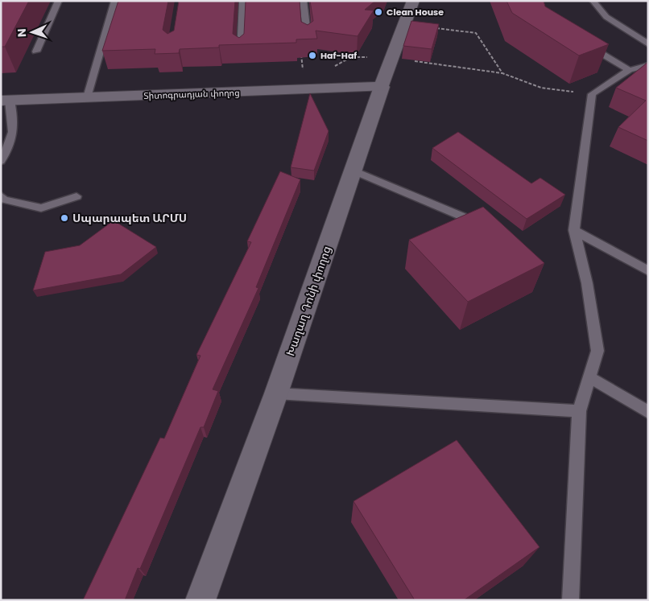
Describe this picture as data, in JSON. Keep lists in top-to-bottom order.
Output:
{
  "streets": {
    "street": ["Տիտոգրադյան փողոց", "Խաղաղ Դոնի փողոց"]
  },
  "crossings": [
    ["Տիտոգրադյան փողոց", "Խաղաղ Դոնի փողոց"]
  ],
  "places": ["Clean House", "Haf-Haf", "Սպարապետ ԱՐՄՍ"],
  "north": "left"
}
